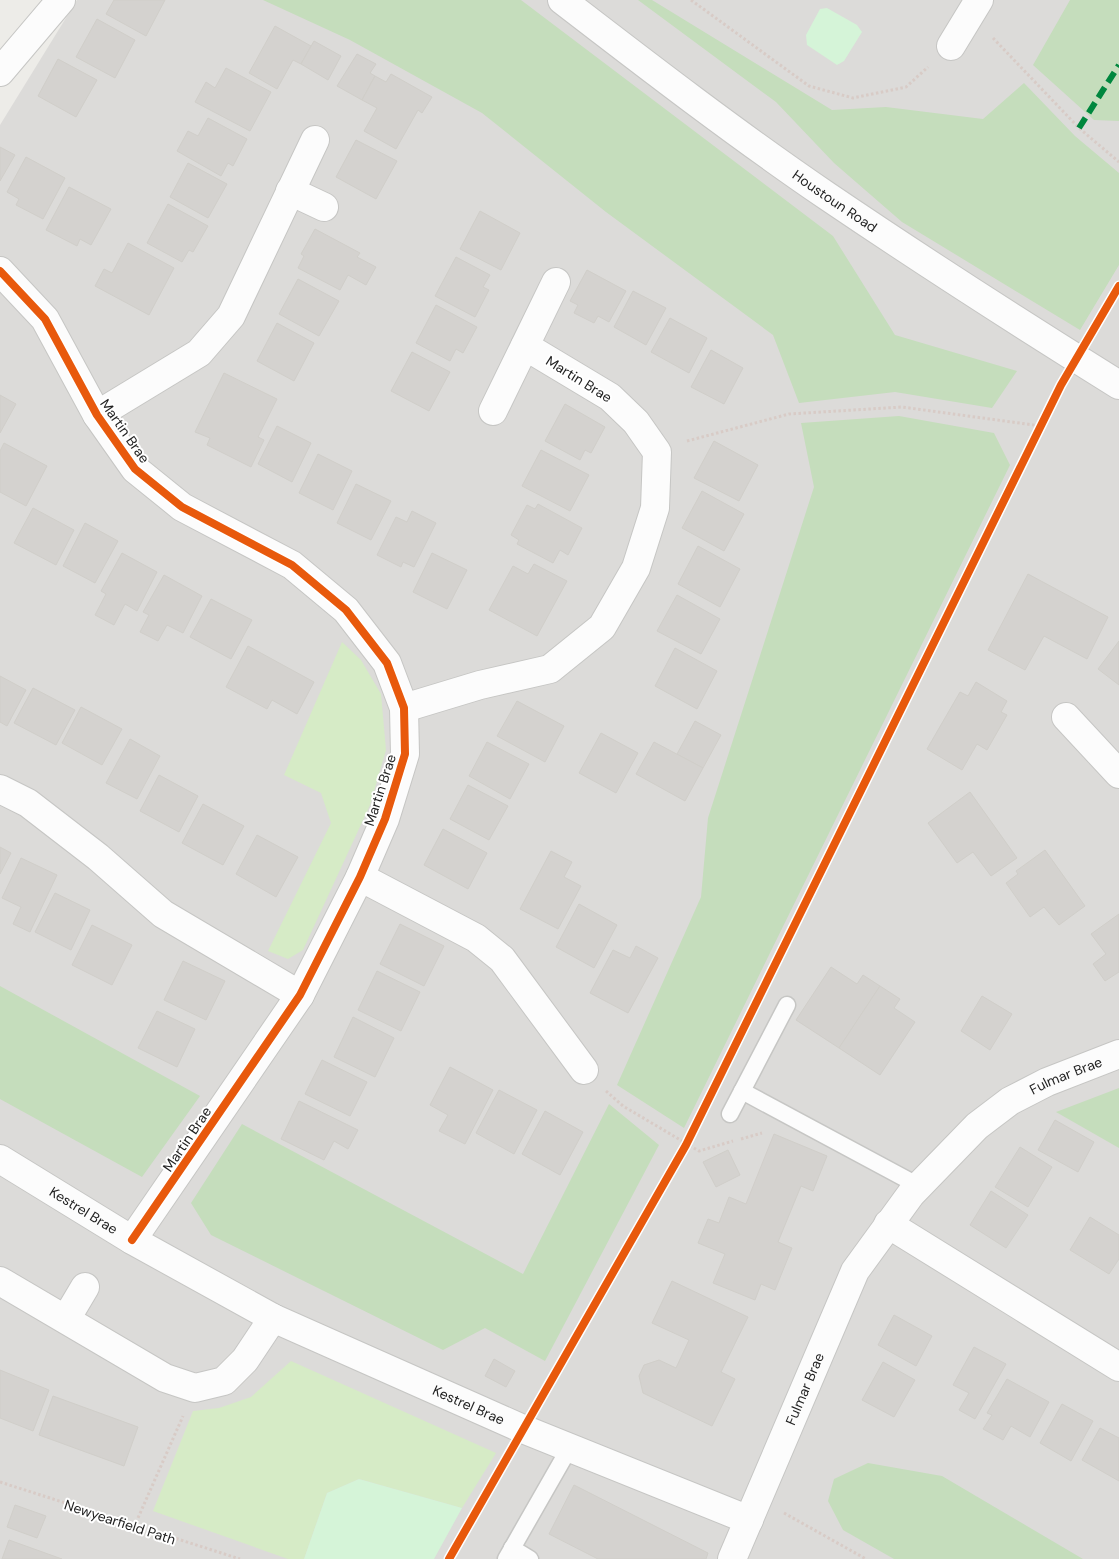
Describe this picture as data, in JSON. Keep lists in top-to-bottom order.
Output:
{
  "streets": {
    "street": [
      "Houstoun Road",
      "Martin Brae",
      "Fulmar Brae",
      "Kestrel Brae"
    ],
    "path": ["Newyearfield Path"]
  },
  "crossings": [
    ["Martin Brae", "Kestrel Brae"],
    ["Fulmar Brae", "Kestrel Brae"]
  ]
}
